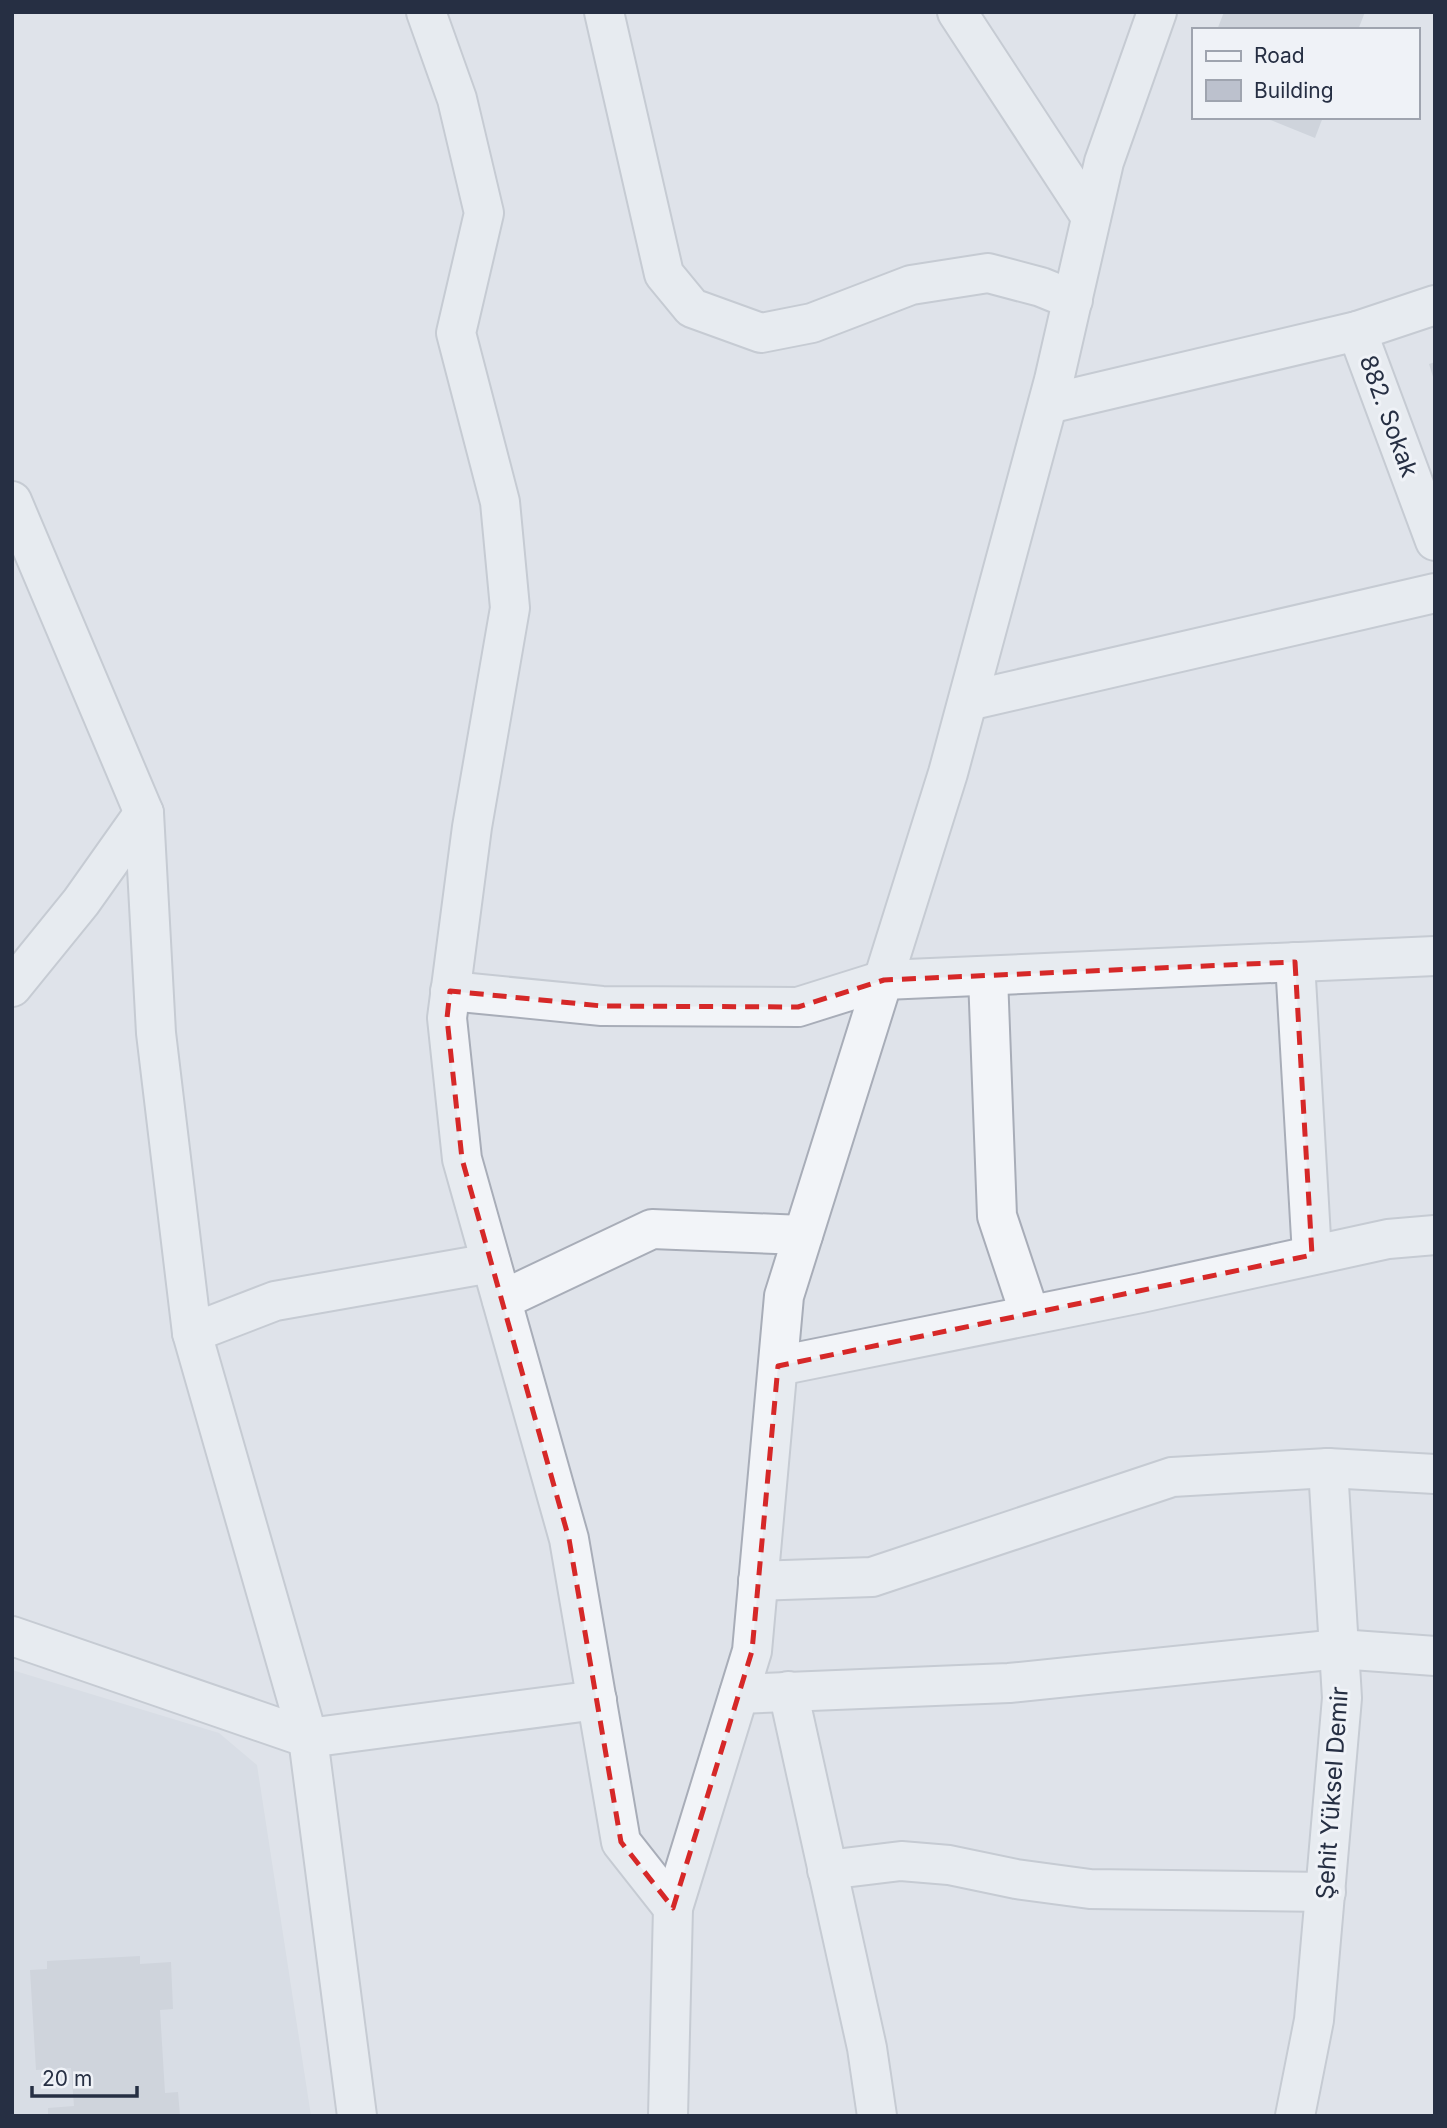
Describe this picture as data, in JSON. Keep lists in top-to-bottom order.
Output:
{
  "streets": {
    "street": ["882. Sokak", "Şehit Yüksel Demir"]
  },
  "legend": ["Road", "Building"],
  "scale_bar": "20 m"
}
